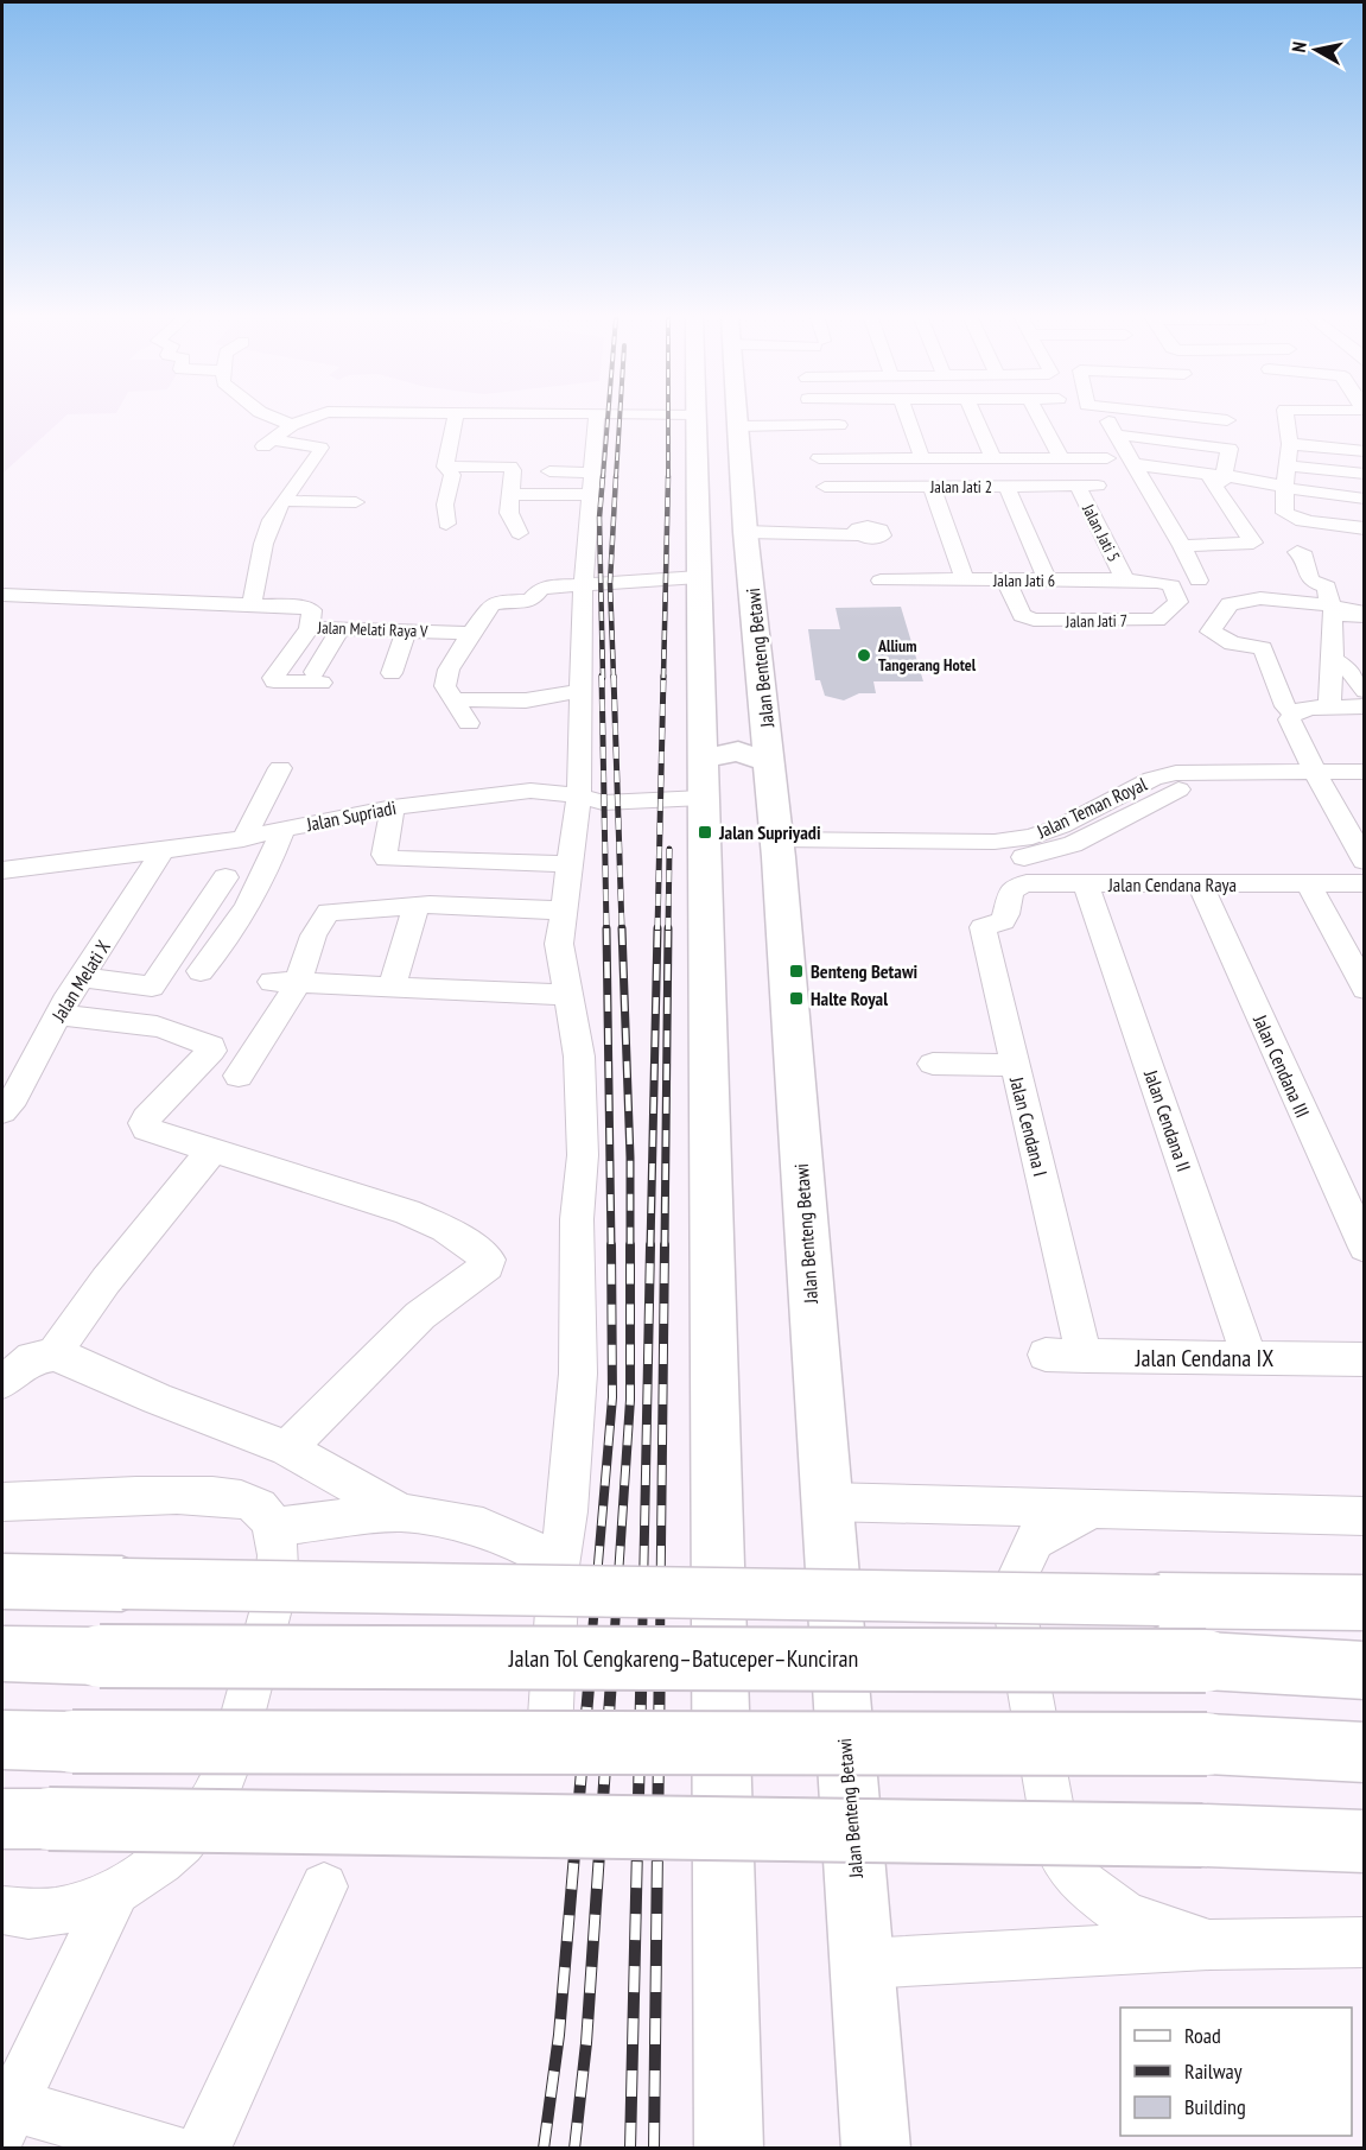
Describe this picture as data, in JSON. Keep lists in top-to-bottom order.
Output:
{
  "streets": {
    "main road": ["Jalan Benteng Betawi", "Jalan Tol Cengkareng–Batuceper–Kunciran"],
    "street": [
      "Jalan Jati 2",
      "Jalan Jati 5",
      "Jalan Jati 6",
      "Jalan Jati 7",
      "Jalan Melati Raya V",
      "Jalan Teman Royal",
      "Jalan Supriadi",
      "Jalan Cendana Raya",
      "Jalan Melati X",
      "Jalan Cendana III",
      "Jalan Cendana II",
      "Jalan Cendana I",
      "Jalan Cendana IX"
    ]
  },
  "crossings": [
    ["Jalan Jati 2", "Jalan Jati 5"],
    ["Jalan Jati 2", "Jalan Jati 6"],
    ["Jalan Jati 5", "Jalan Jati 6"],
    ["Jalan Jati 6", "Jalan Jati 7"],
    ["Jalan Benteng Betawi", "Jalan Teman Royal"],
    ["Jalan Benteng Betawi", "Jalan Supriadi"],
    ["Jalan Teman Royal", "Jalan Cendana Raya"],
    ["Jalan Supriadi", "Jalan Melati X"],
    ["Jalan Cendana Raya", "Jalan Cendana III"],
    ["Jalan Cendana Raya", "Jalan Cendana II"],
    ["Jalan Cendana Raya", "Jalan Cendana I"],
    ["Jalan Cendana II", "Jalan Cendana IX"],
    ["Jalan Cendana I", "Jalan Cendana IX"]
  ],
  "places": {
    "other": ["Allium Tangerang Hotel"],
    "transit": ["Jalan Supriyadi", "Benteng Betawi", "Halte Royal"]
  },
  "legend": ["Road", "Railway", "Building"],
  "north": "left"
}
